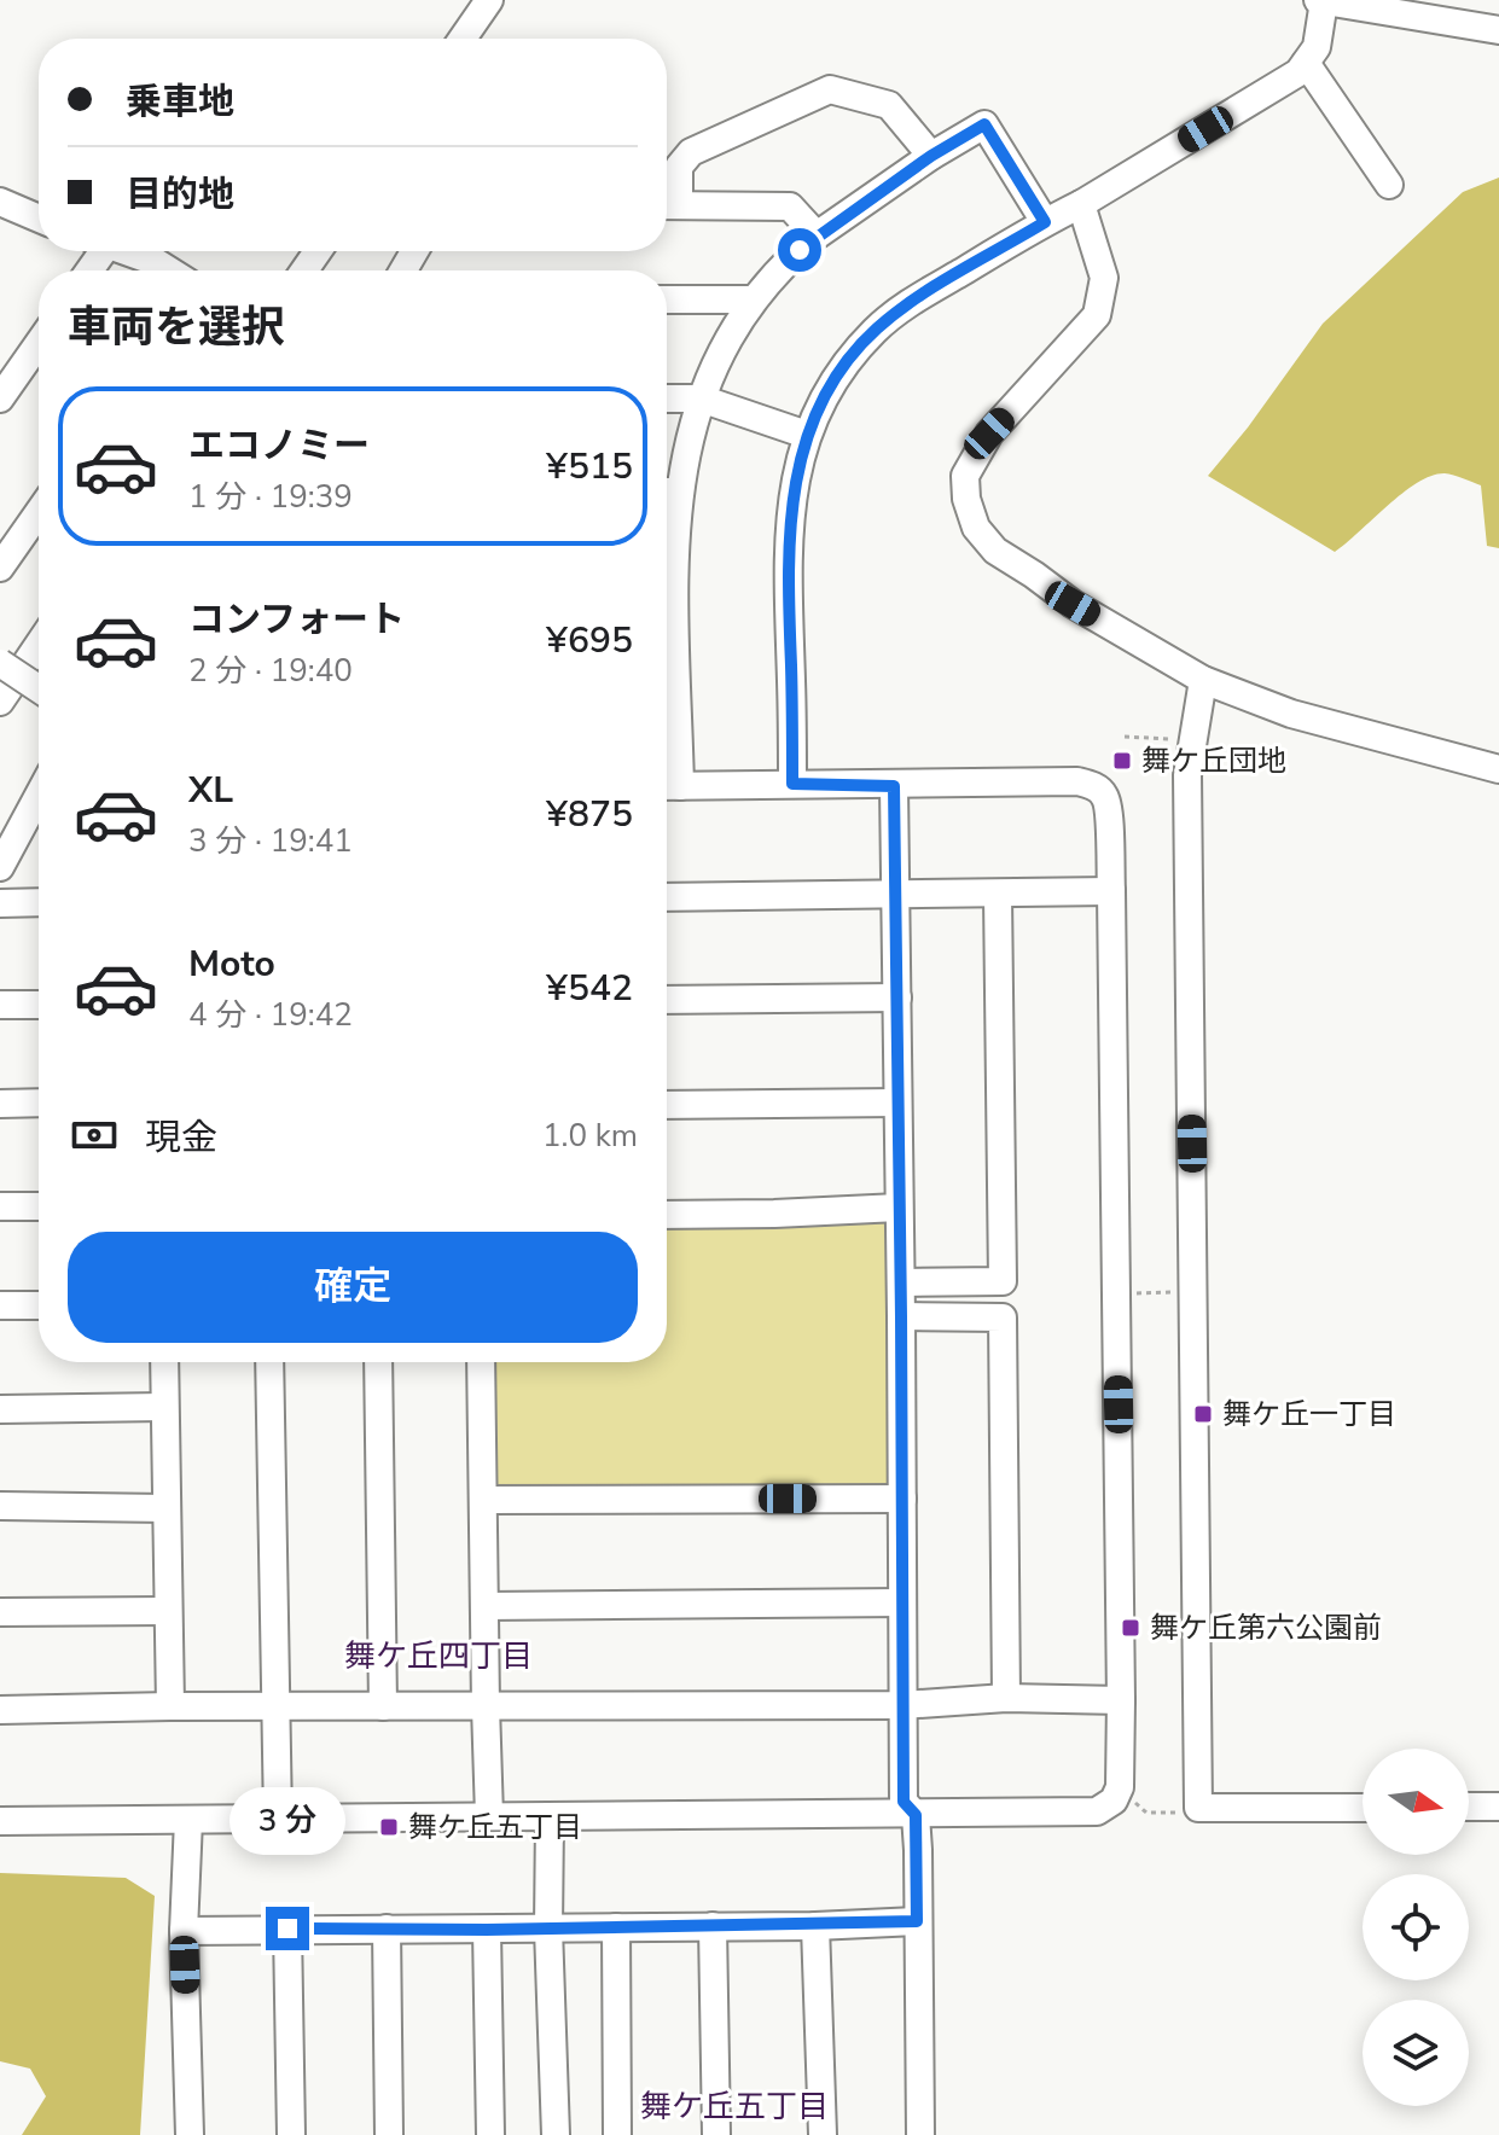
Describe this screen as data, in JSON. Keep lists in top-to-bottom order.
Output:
{
  "districts": ["舞ケ丘四丁目", "舞ケ丘五丁目"],
  "places": {
    "transit": [
      "舞ケ丘団地",
      "舞ケ丘一丁目",
      "舞ケ丘第六公園前",
      "舞ケ丘五丁目"
    ]
  },
  "north": "right",
  "page": {
    "banner": ["乗車地", "目的地"],
    "heading": "車両を選択",
    "list": [
      {
        "name": "エコノミー",
        "note": "1 分 · 19:39",
        "value": "¥515"
      },
      {
        "name": "コンフォート",
        "note": "2 分 · 19:40",
        "value": "¥695"
      },
      {
        "name": "XL",
        "note": "3 分 · 19:41",
        "value": "¥875"
      },
      {
        "name": "Moto",
        "note": "4 分 · 19:42",
        "value": "¥542"
      }
    ],
    "pay": ["現金", "1.0 km"],
    "buttons": "確定",
    "bubble": "3 分"
  }
}
